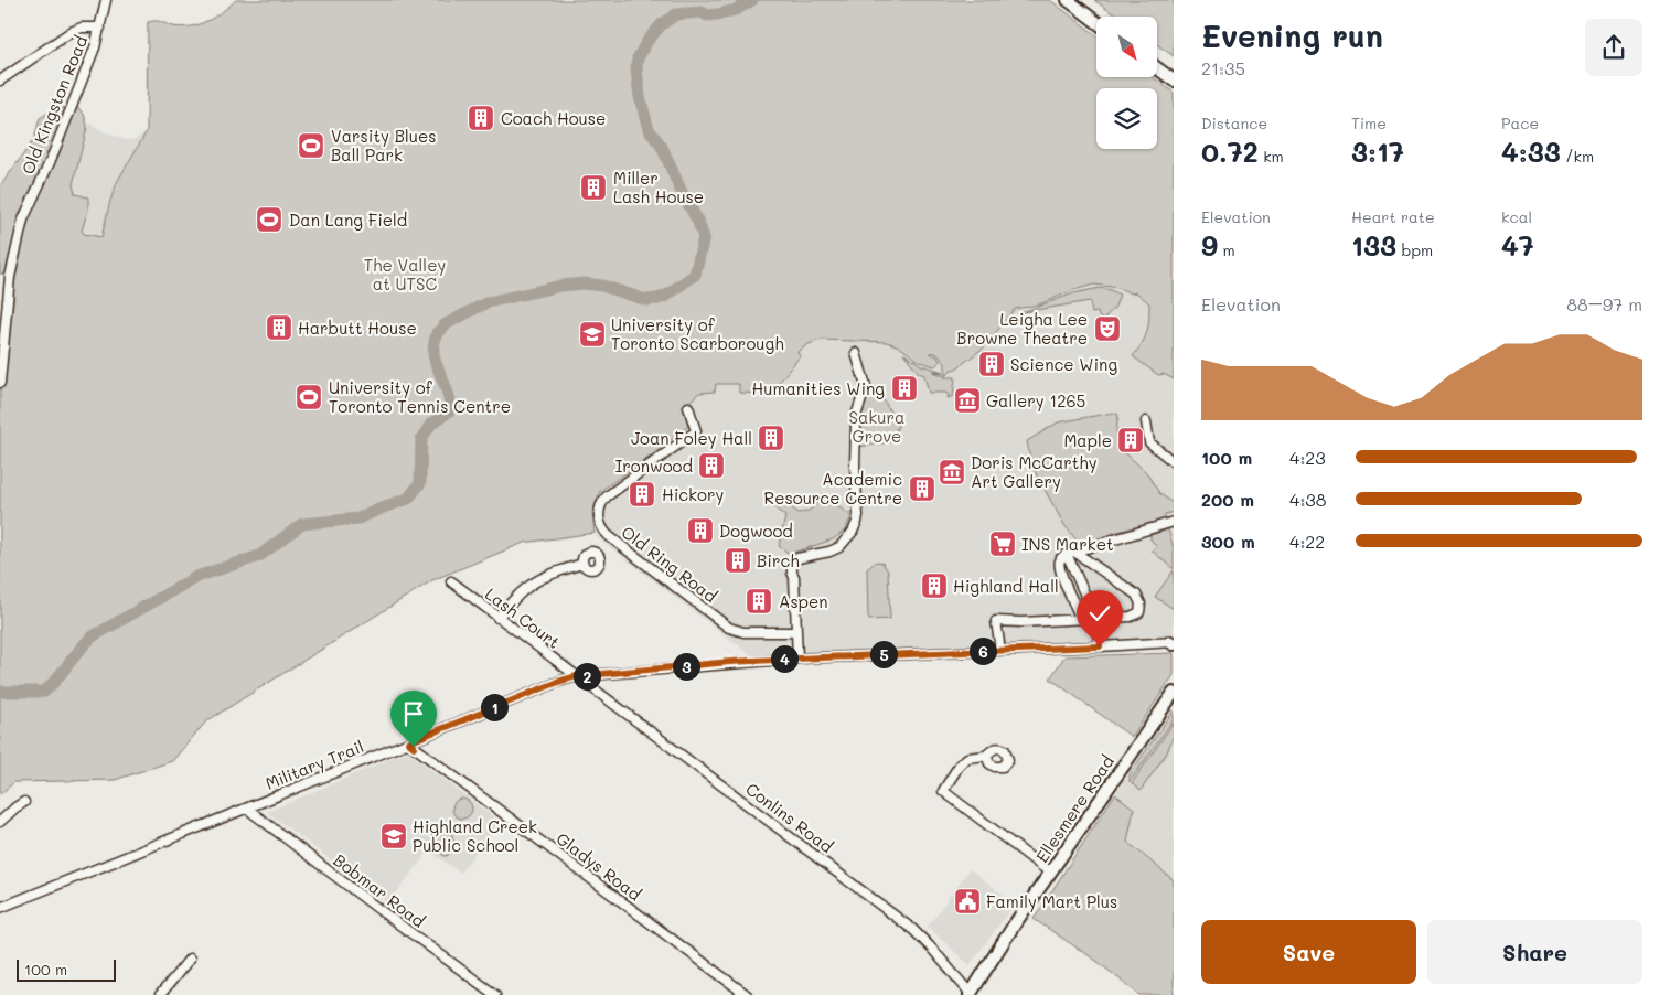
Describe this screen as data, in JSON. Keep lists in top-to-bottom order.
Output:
{
  "streets": {
    "main road": ["Ellesmere Road"],
    "street": [
      "Old Kingston Road",
      "Old Ring Road",
      "Lash Court",
      "Military Trail",
      "Conlins Road",
      "Gladys Road",
      "Bobmar Road"
    ]
  },
  "crossings": [
    ["Lash Court", "Military Trail"],
    ["Lash Court", "Conlins Road"],
    ["Military Trail", "Conlins Road"],
    ["Military Trail", "Gladys Road"],
    ["Military Trail", "Bobmar Road"],
    ["Ellesmere Road", "Conlins Road"]
  ],
  "parks": ["The Valley at UTSC", "Sakura Grove"],
  "places": {
    "building": [
      "Coach House",
      "Miller Lash House",
      "Harbutt House",
      "Science Wing",
      "Humanities Wing",
      "Joan Foley Hall",
      "Maple",
      "Ironwood",
      "Academic Resource Centre",
      "Hickory",
      "Dogwood",
      "Birch",
      "Highland Hall",
      "Aspen"
    ],
    "sports": ["Varsity Blues Ball Park", "Dan Lang Field", "University of Toronto Tennis Centre"],
    "theatre": ["Leigha Lee Browne Theatre"],
    "school or university": ["University of Toronto Scarborough", "Highland Creek Public School"],
    "museum": ["Gallery 1265", "Doris McCarthy Art Gallery"],
    "supermarket": ["INS Market"],
    "public building": ["Family Mart Plus"]
  },
  "scale_bar": "100 m",
  "north": "bottom right",
  "page": {
    "heading": ["Evening run", "21:35"],
    "stats": [
      ["Distance", "0.72 km"],
      ["Time", "3:17"],
      ["Pace", "4:33 /km"],
      ["Elevation", "9 m"],
      ["Heart rate", "133 bpm"],
      ["kcal", "47"]
    ],
    "chart": ["Elevation", "88–97 m"],
    "list": [
      {
        "name": "100 m",
        "note": "4:23"
      },
      {
        "name": "200 m",
        "note": "4:38"
      },
      {
        "name": "300 m",
        "note": "4:22"
      }
    ],
    "pins": [
      "6",
      "5",
      "4",
      "3",
      "2",
      "1"
    ],
    "buttons": ["Save", "Share"],
    "scale": "100 m"
  }
}
